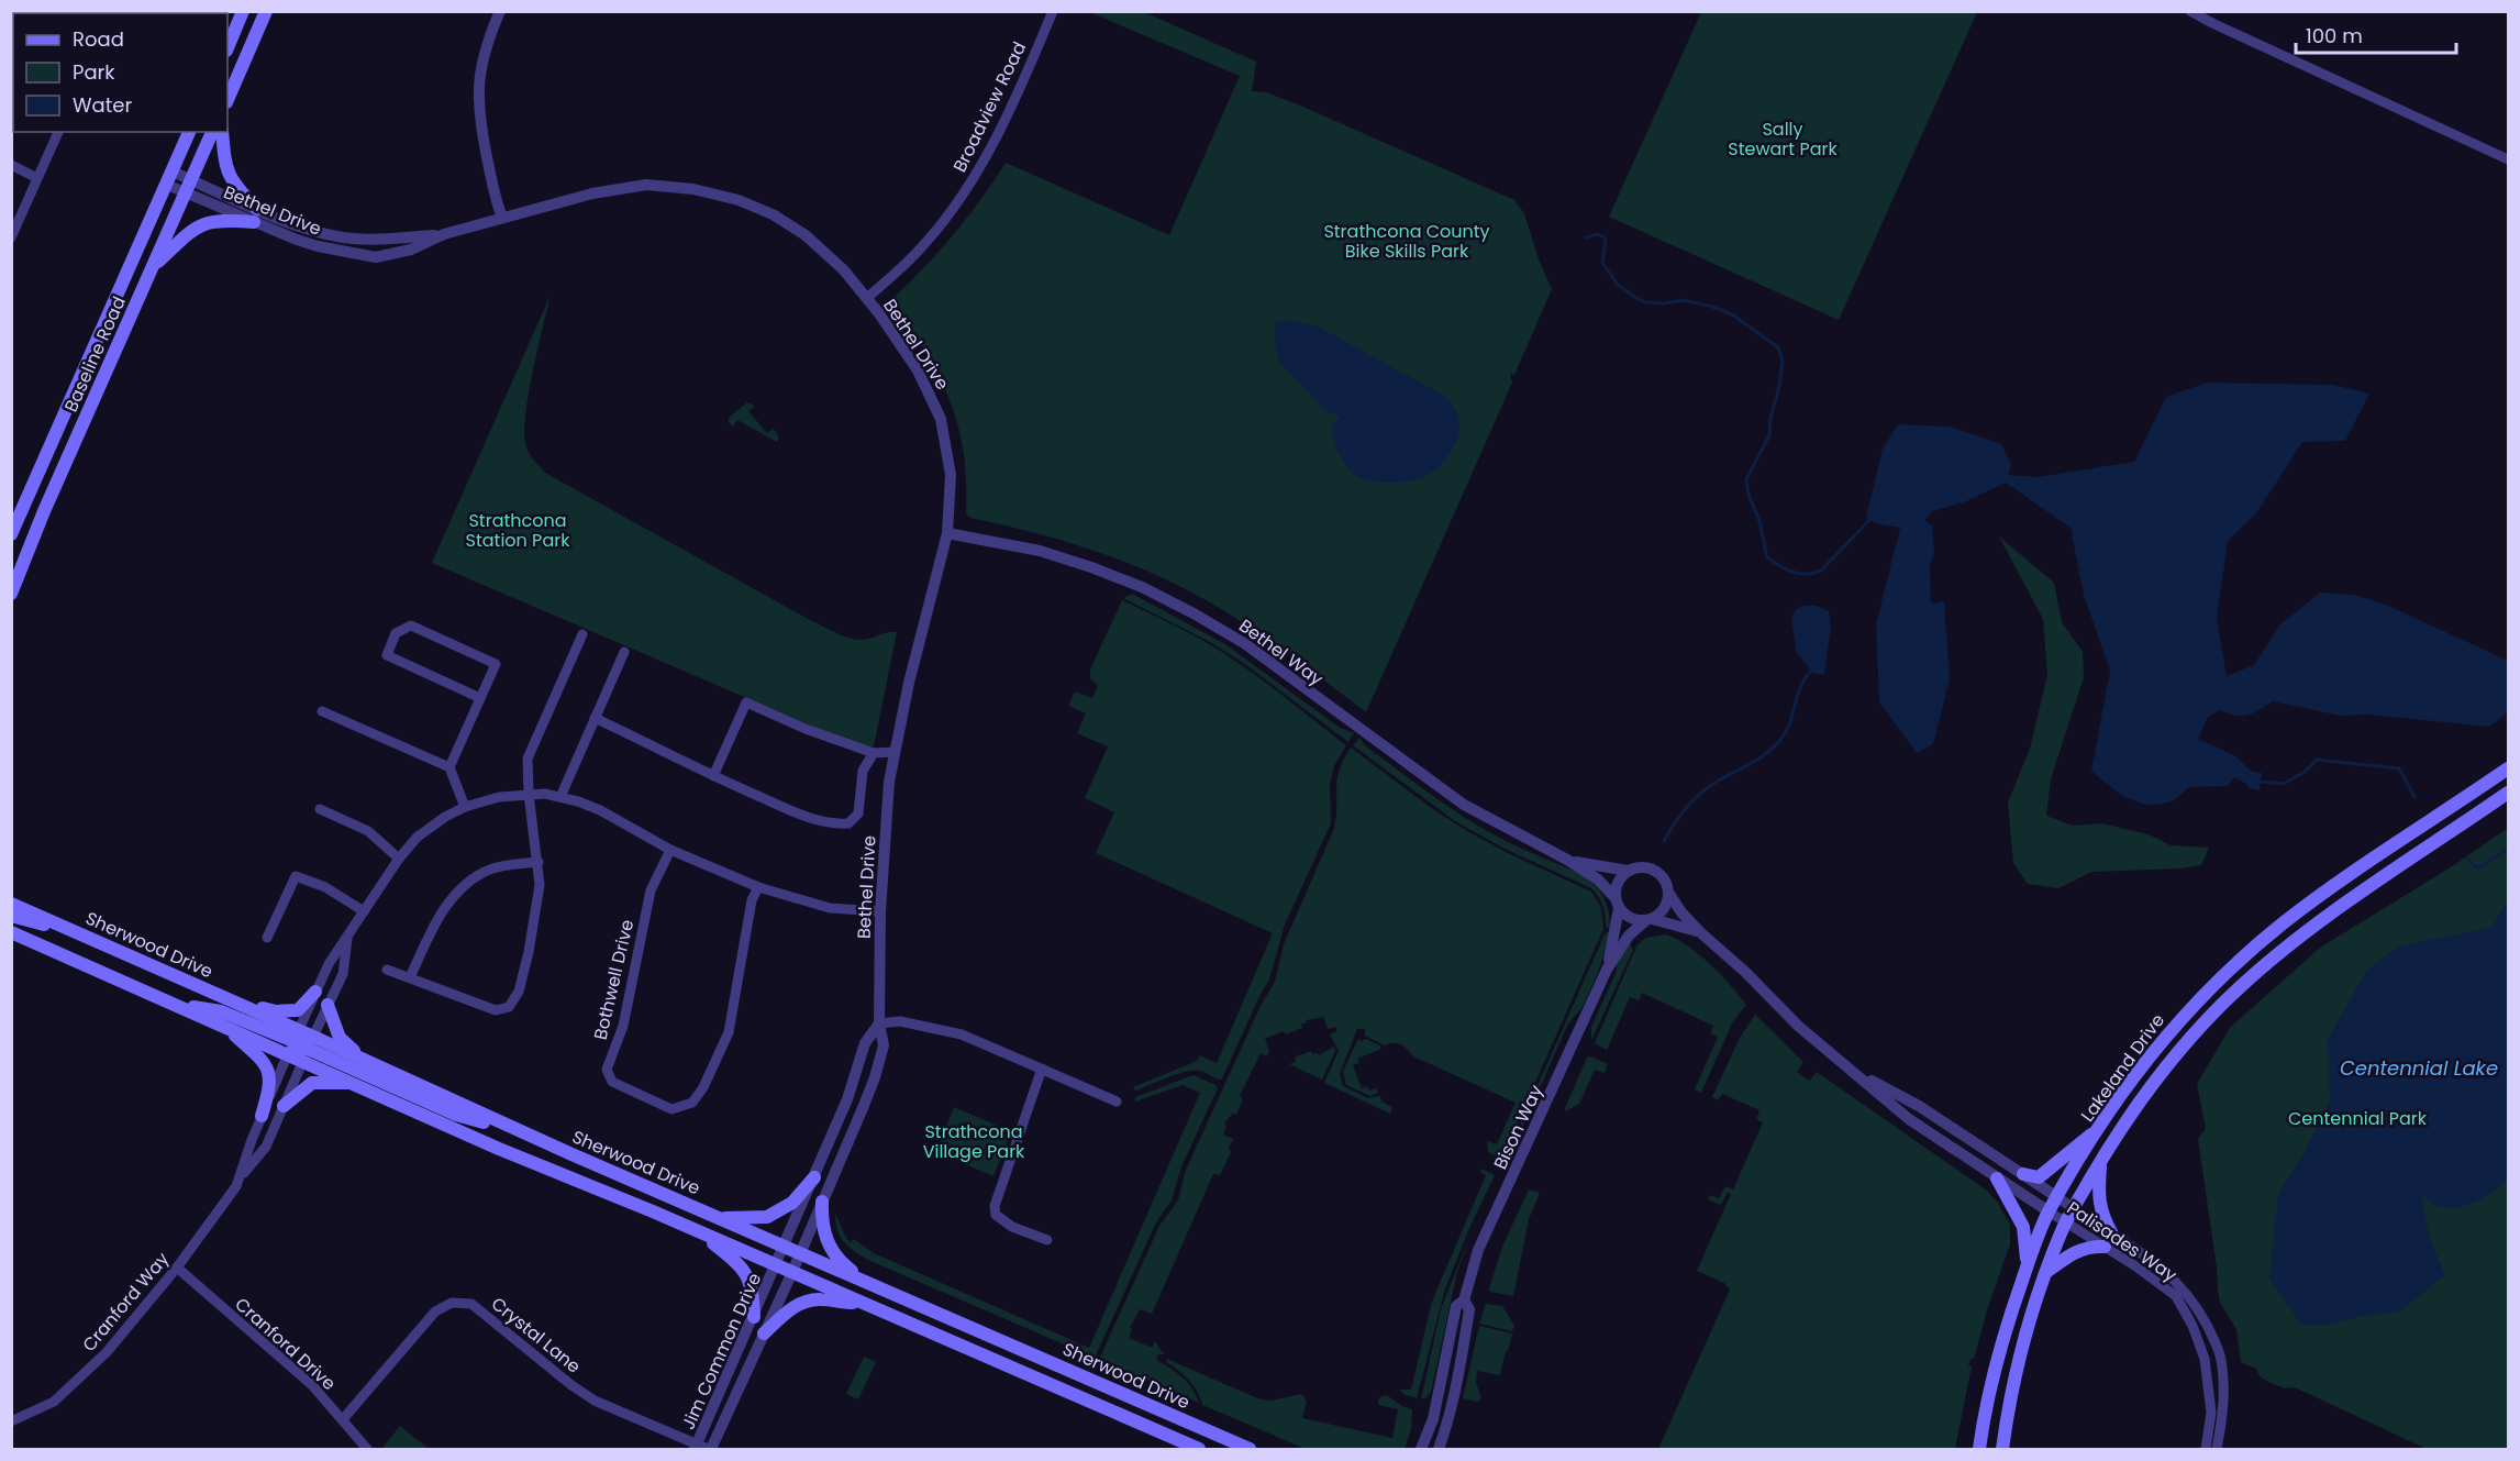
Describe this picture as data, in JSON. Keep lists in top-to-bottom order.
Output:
{
  "streets": {
    "main road": ["Baseline Road", "Sherwood Drive", "Lakeland Drive"],
    "street": [
      "Broadview Road",
      "Bethel Drive",
      "Bethel Way",
      "Bothwell Drive",
      "Bison Way",
      "Palisades Way",
      "Cranford Way",
      "Crystal Lane",
      "Cranford Drive",
      "Jim Common Drive"
    ]
  },
  "crossings": [
    ["Broadview Road", "Bethel Drive"],
    ["Bethel Drive", "Baseline Road"],
    ["Bethel Drive", "Bethel Way"],
    ["Bethel Drive", "Sherwood Drive"],
    ["Bethel Drive", "Jim Common Drive"],
    ["Bethel Way", "Bison Way"],
    ["Sherwood Drive", "Cranford Way"],
    ["Sherwood Drive", "Jim Common Drive"],
    ["Lakeland Drive", "Palisades Way"],
    ["Cranford Way", "Cranford Drive"],
    ["Crystal Lane", "Cranford Drive"],
    ["Crystal Lane", "Jim Common Drive"]
  ],
  "water": ["Centennial Lake"],
  "parks": [
    "Sally Stewart Park",
    "Strathcona County Bike Skills Park",
    "Strathcona Station Park",
    "Centennial Park",
    "Strathcona Village Park"
  ],
  "legend": ["Road", "Park", "Water"],
  "scale_bar": "100 m"
}
